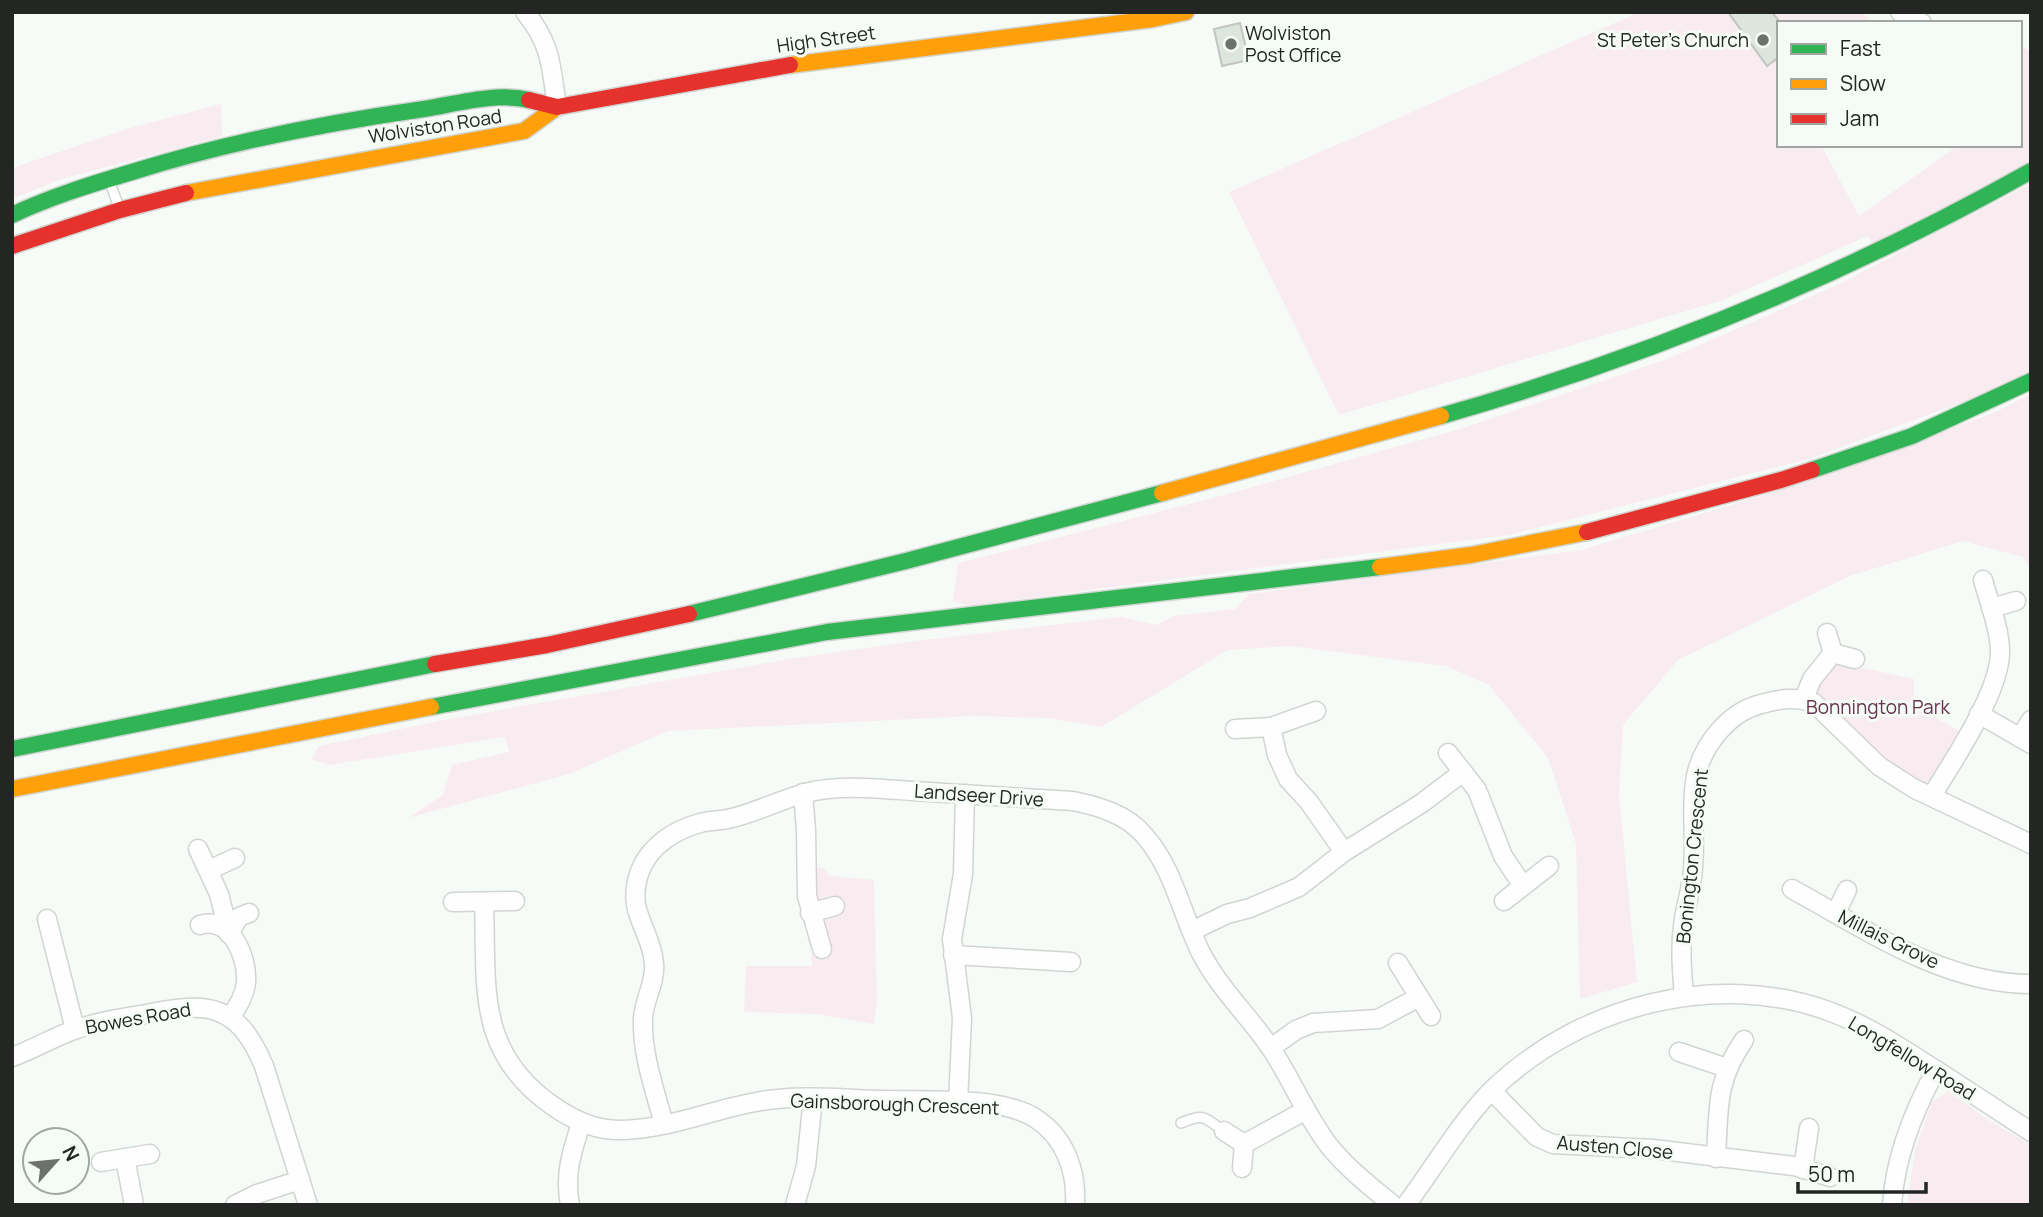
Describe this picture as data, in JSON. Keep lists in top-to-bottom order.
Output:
{
  "streets": {
    "street": [
      "High Street",
      "Wolviston Road",
      "Landseer Drive",
      "Bonington Crescent",
      "Millais Grove",
      "Bowes Road",
      "Longfellow Road",
      "Gainsborough Crescent",
      "Austen Close"
    ]
  },
  "crossings": [
    ["High Street", "Wolviston Road"],
    ["Landseer Drive", "Gainsborough Crescent"],
    ["Bonington Crescent", "Longfellow Road"],
    ["Longfellow Road", "Austen Close"]
  ],
  "parks": ["Bonnington Park"],
  "places": ["St Peter's Church", "Wolviston Post Office"],
  "legend": ["Fast", "Slow", "Jam"],
  "scale_bar": "50 m",
  "north": "top right"
}
